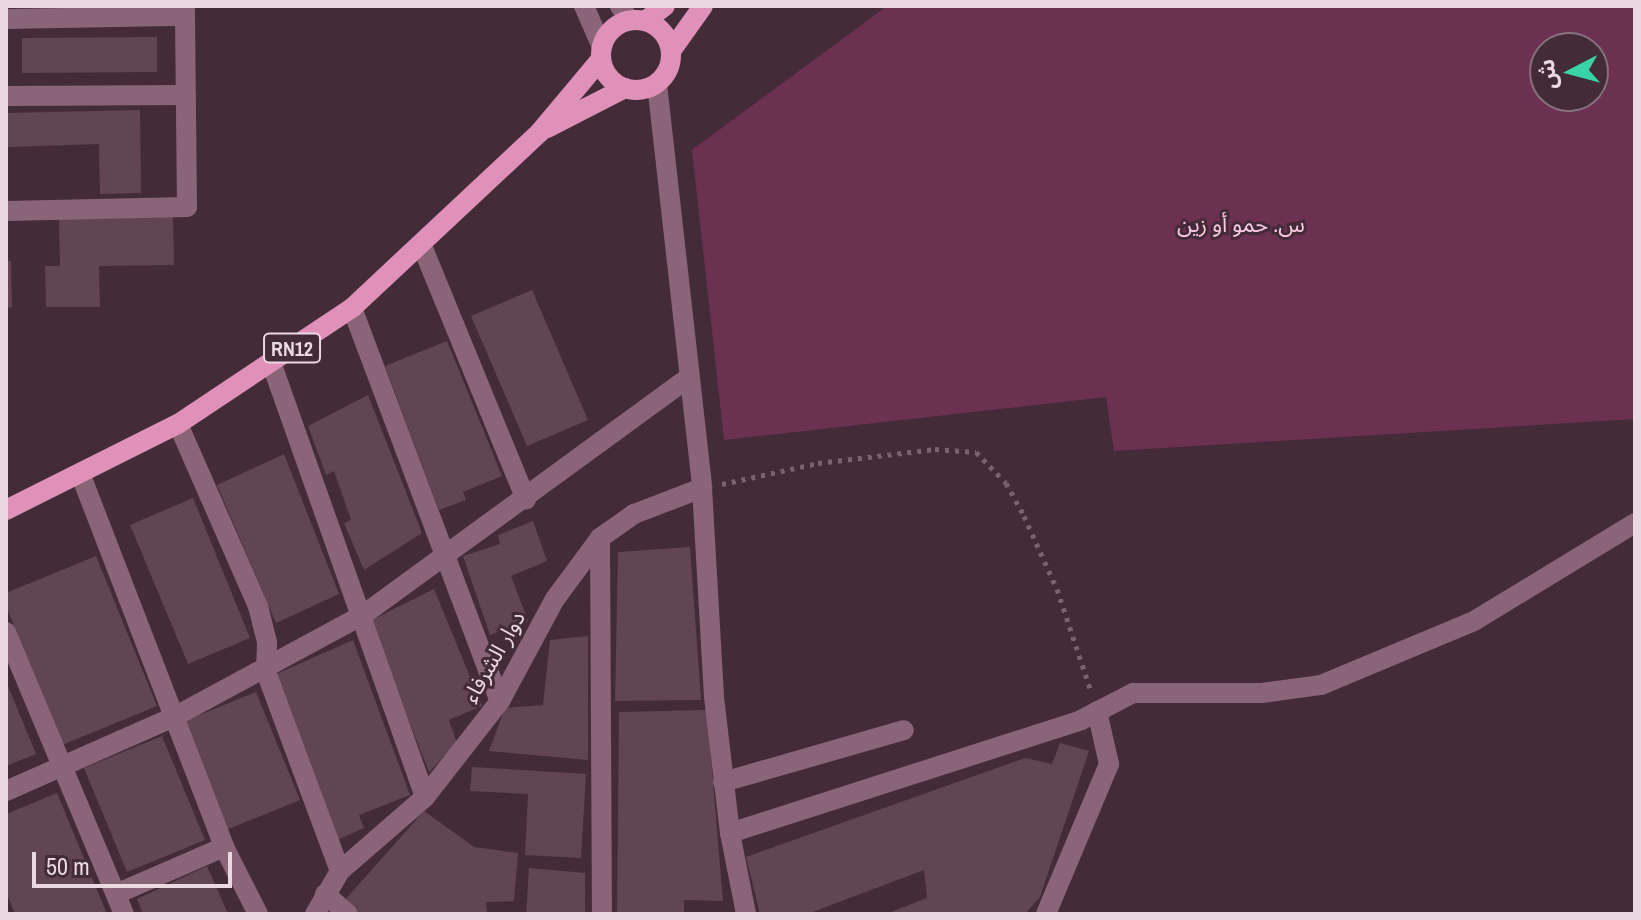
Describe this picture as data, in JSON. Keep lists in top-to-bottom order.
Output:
{
  "streets": {
    "main road": ["RN12"],
    "street": ["دوار الشرفاء"]
  },
  "parks": ["س. حمو أو زين"],
  "scale_bar": "50 m",
  "north": "left"
}
